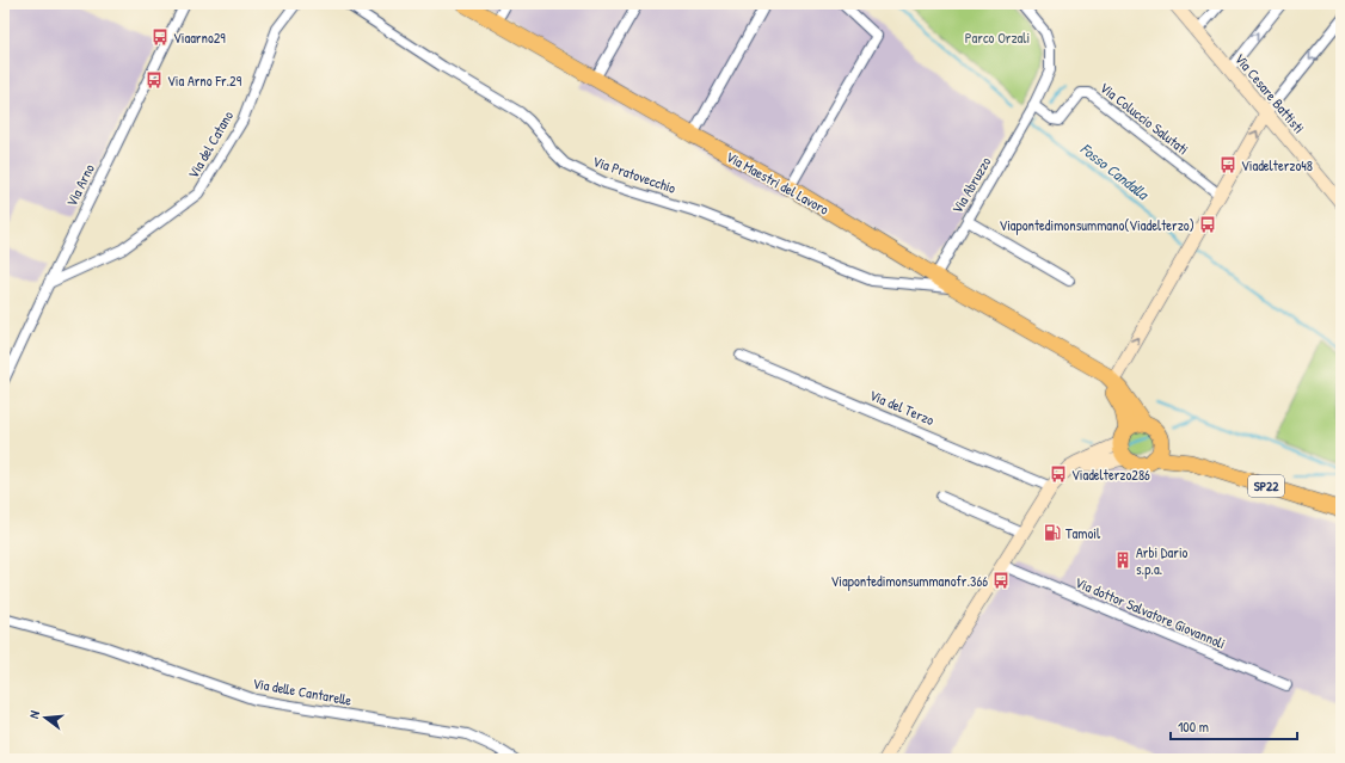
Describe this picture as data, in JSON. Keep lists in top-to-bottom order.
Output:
{
  "streets": {
    "main road": ["Via Maestri del Lavoro", "SP22"],
    "street": [
      "Via Cesare Battisti",
      "Via Coluccio Salutati",
      "Via del Catano",
      "Via Pratovecchio",
      "Via Arno",
      "Via Abruzzo",
      "Via del Terzo",
      "Via dottor Salvatore Giovannoli",
      "Via delle Cantarelle"
    ]
  },
  "crossings": [
    ["Via Coluccio Salutati", "Via Abruzzo"],
    ["Via del Catano", "Via Arno"],
    ["Via Pratovecchio", "Via Maestri del Lavoro"],
    ["Via Maestri del Lavoro", "Via Abruzzo"]
  ],
  "water": ["Fosso Candalla"],
  "parks": ["Parco Orzali"],
  "places": {
    "bus stop": [
      "Viaarno29",
      "Via Arno Fr.29",
      "Viadelterzo48",
      "Viapontedimonsummano(Viadelterzo)",
      "Viadelterzo286",
      "Viapontedimonsummanofr.366"
    ],
    "fuel station": ["Tamoil"],
    "building": ["Arbi Dario s.p.a."]
  },
  "scale_bar": "100 m",
  "north": "left"
}
